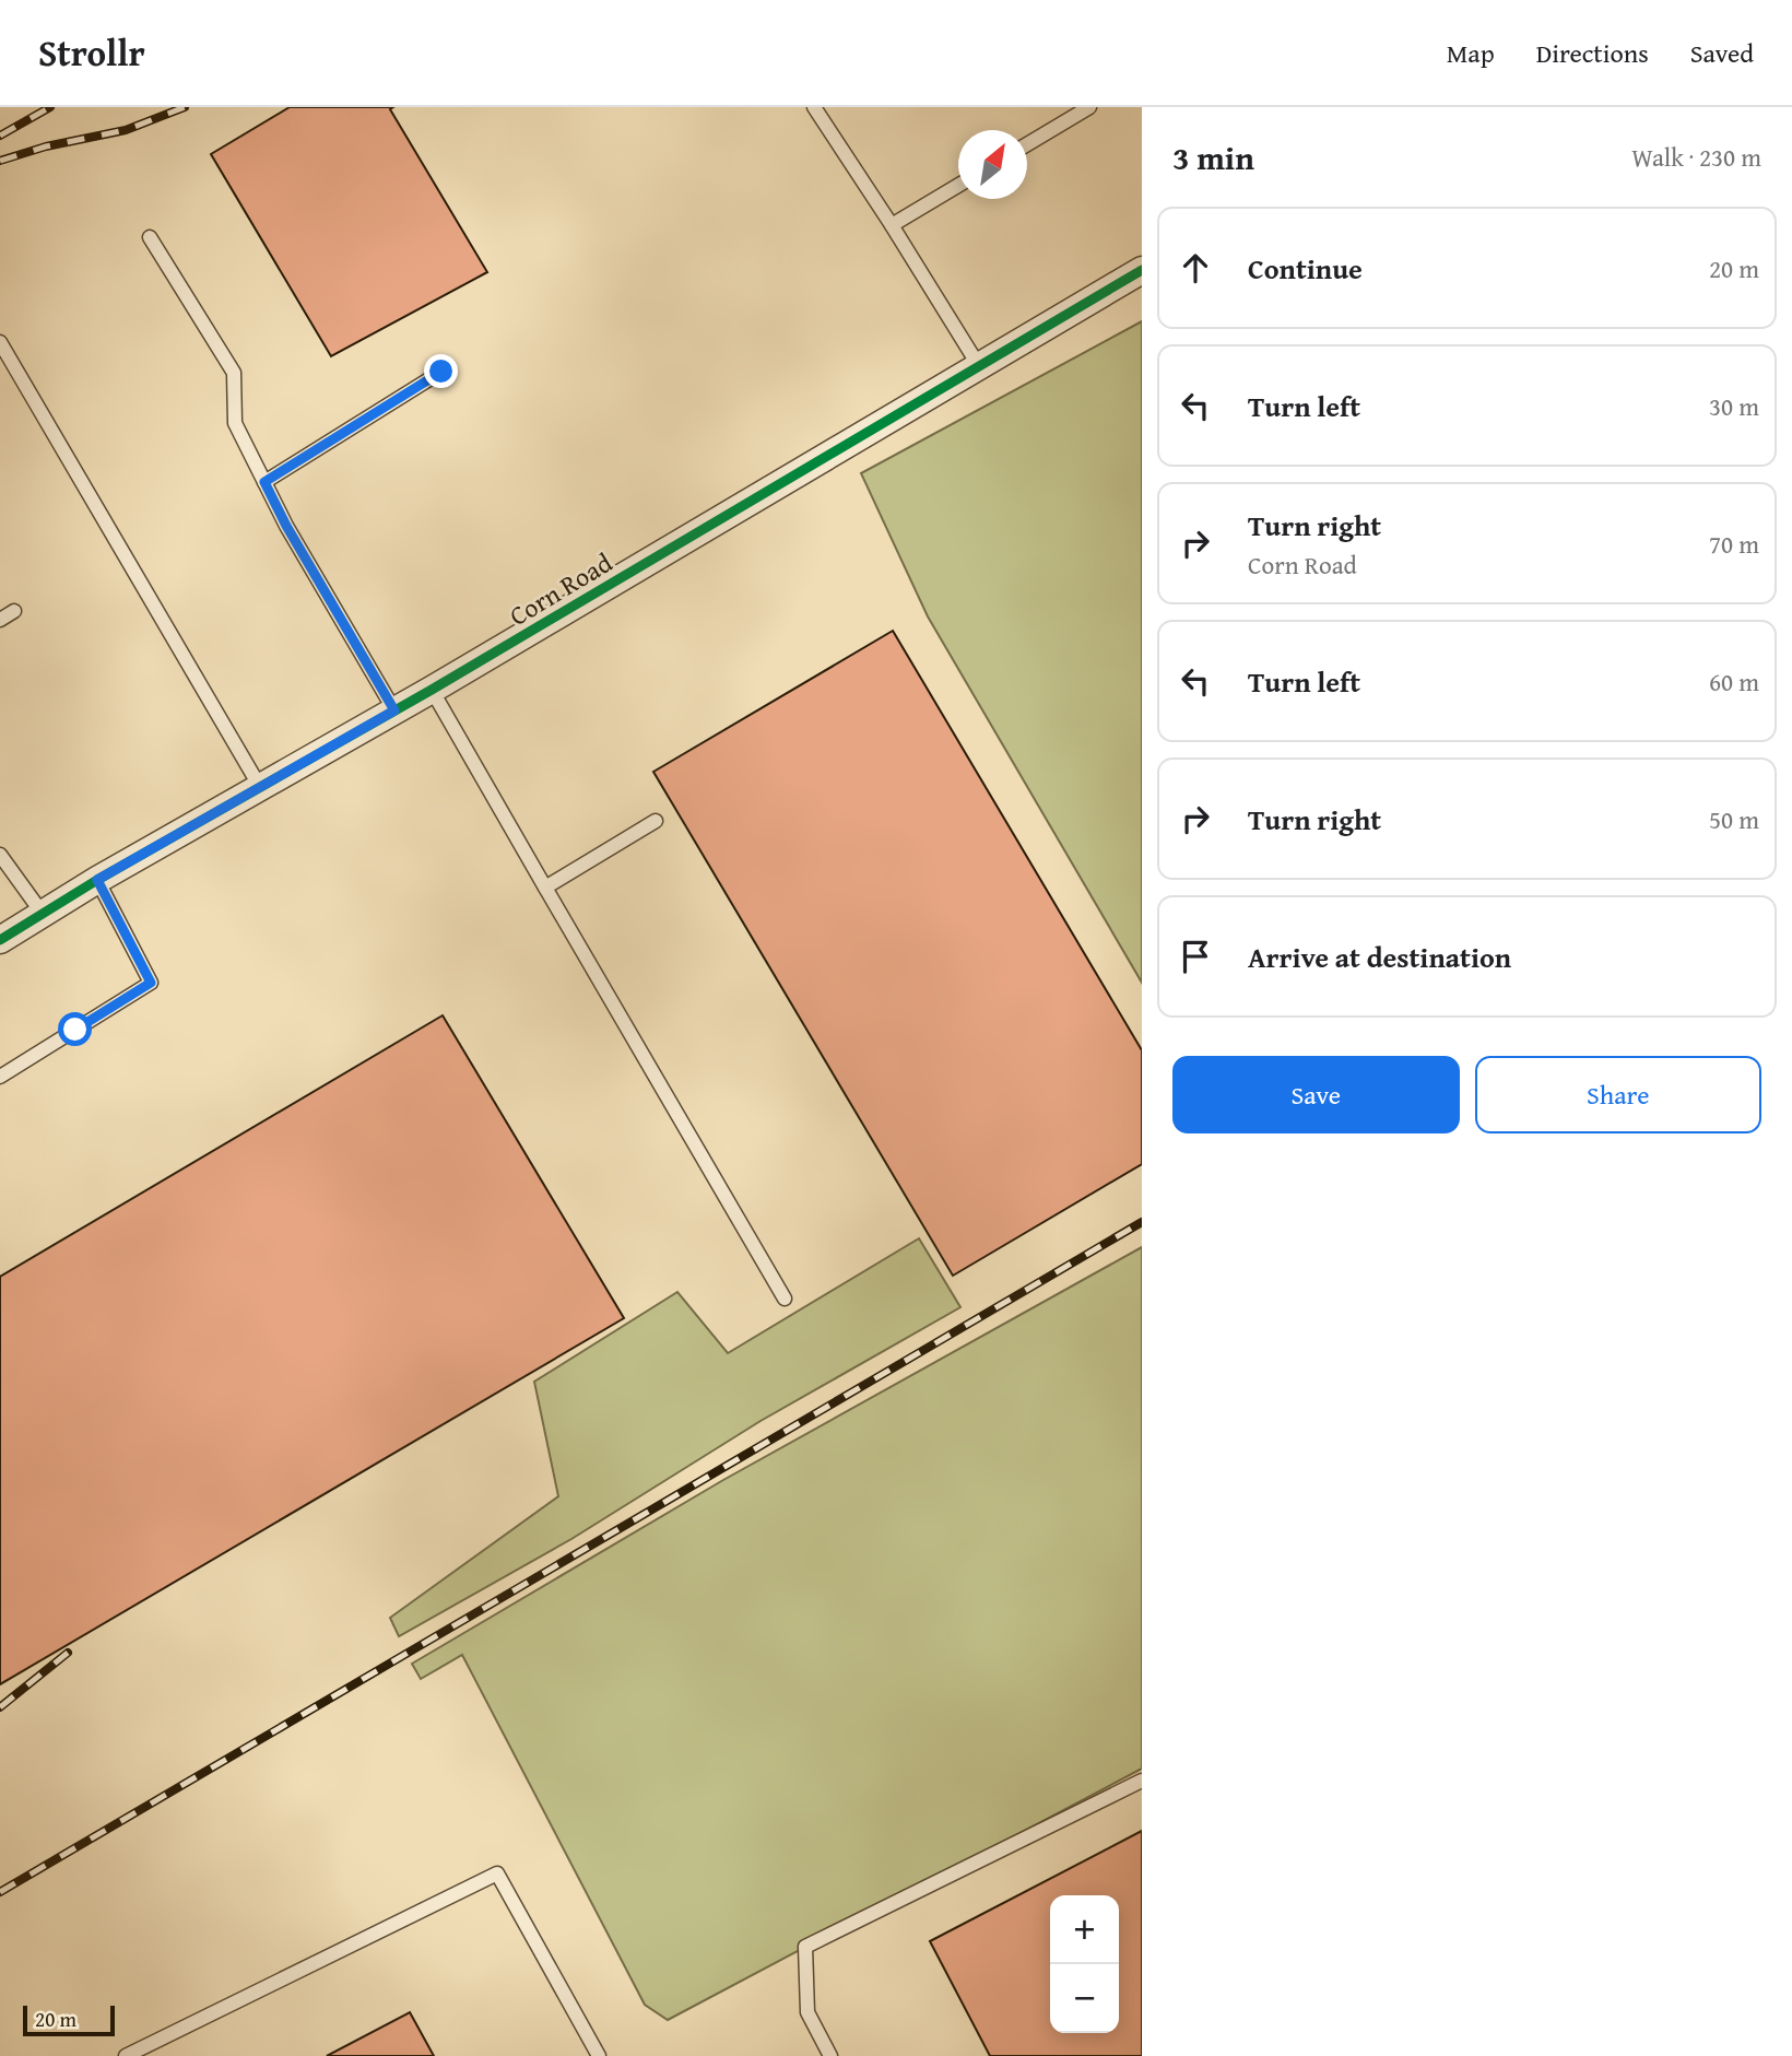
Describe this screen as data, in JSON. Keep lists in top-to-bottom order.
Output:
{
  "streets": {
    "street": ["Corn Road"]
  },
  "scale_bar": "20 m",
  "north": "top right",
  "page": {
    "header": "Strollr",
    "nav": ["Map", "Directions", "Saved"],
    "heading": ["3 min", "Walk · 230 m"],
    "list": [
      ["Continue", "20 m"],
      ["Turn left", "30 m"],
      ["Turn right", "Corn Road", "70 m"],
      ["Turn left", "60 m"],
      ["Turn right", "50 m"],
      "Arrive at destination"
    ],
    "buttons": ["Save", "Share"],
    "map_buttons": ["+", "−"],
    "scale": "20 m"
  }
}
